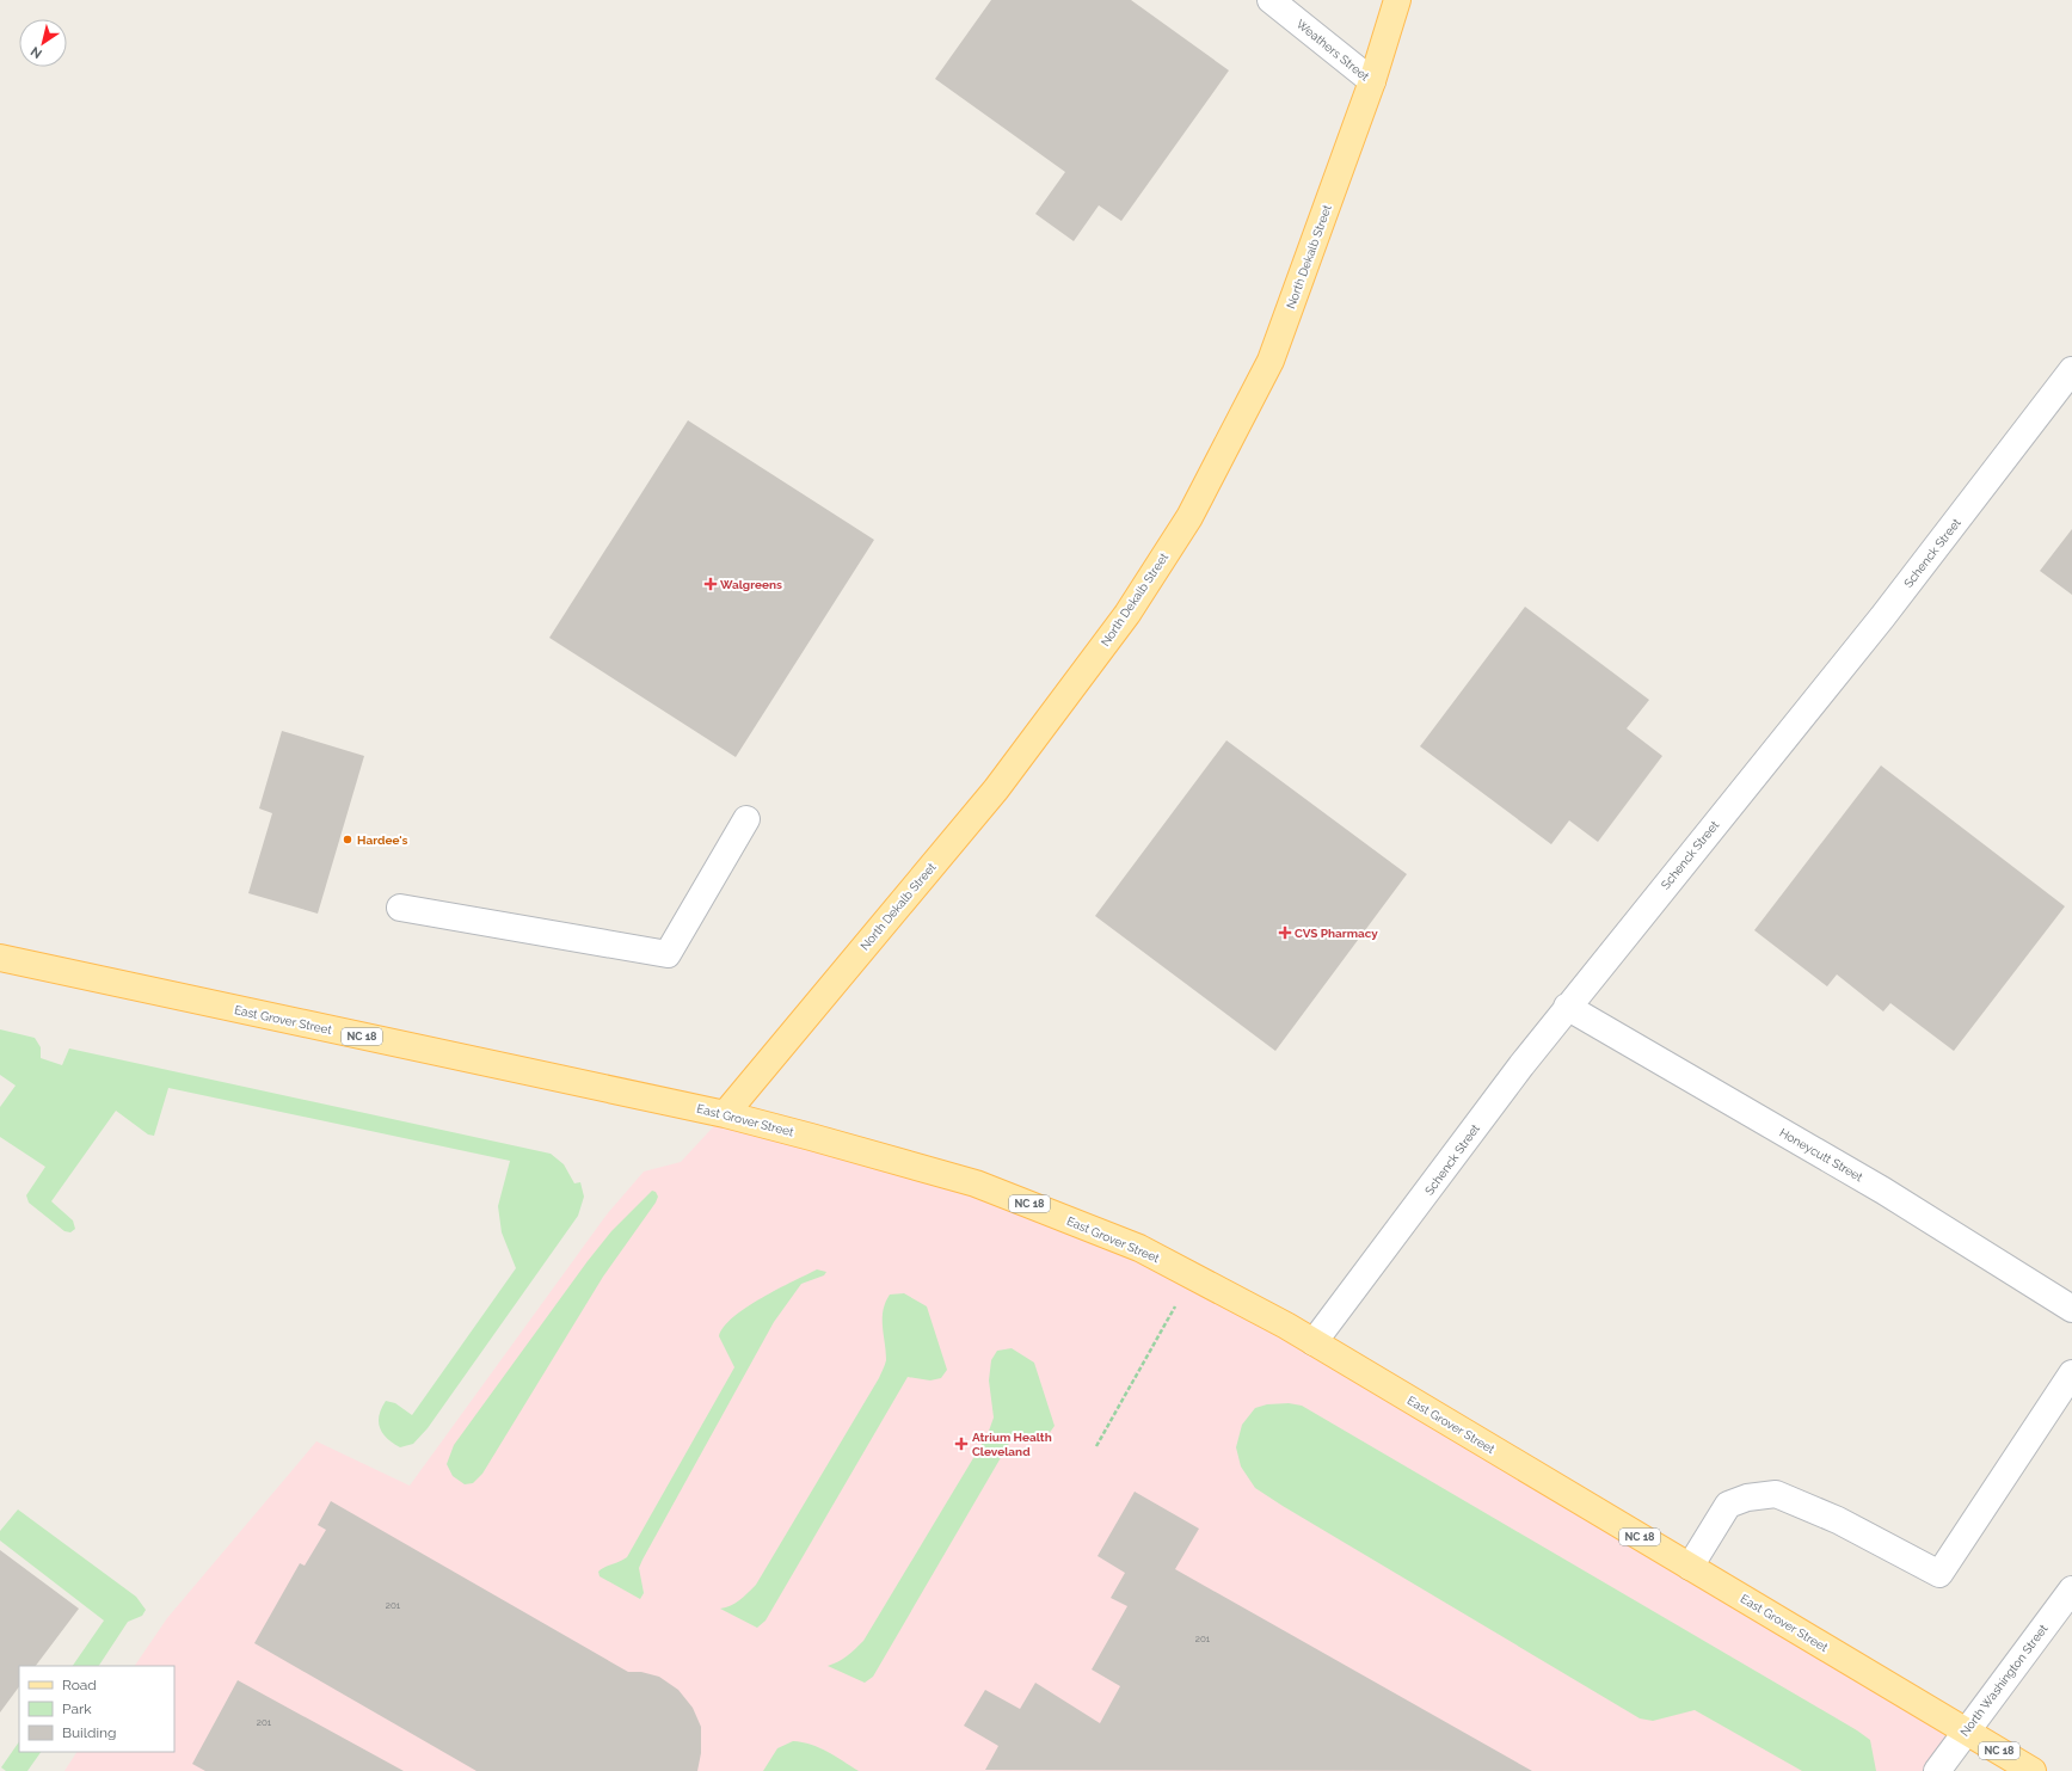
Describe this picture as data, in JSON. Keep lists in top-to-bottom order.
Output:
{
  "streets": {
    "main road": ["North Dekalb Street", "East Grover Street", "NC 18"],
    "street": [
      "Weathers Street",
      "Schenck Street",
      "Honeycutt Street",
      "North Washington Street"
    ]
  },
  "crossings": [
    ["Weathers Street", "North Dekalb Street"],
    ["North Dekalb Street", "East Grover Street"],
    ["Schenck Street", "East Grover Street"],
    ["Schenck Street", "Honeycutt Street"],
    ["East Grover Street", "North Washington Street"]
  ],
  "places": {
    "health": ["Walgreens", "CVS Pharmacy", "Atrium Health Cleveland"],
    "other": ["Hardee's"]
  },
  "house_numbers": ["201", "201", "201"],
  "legend": ["Road", "Park", "Building"],
  "north": "bottom left"
}
